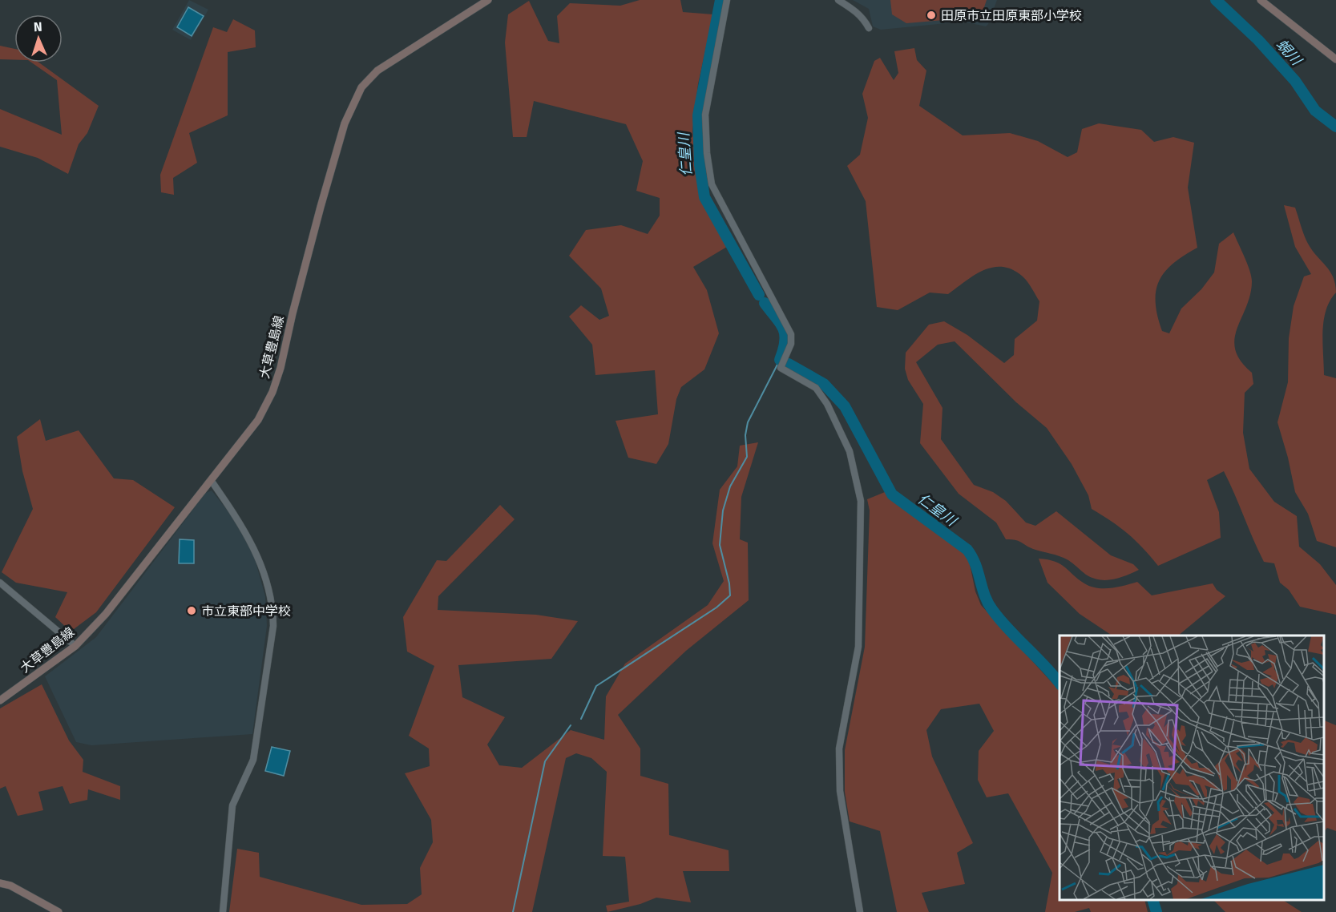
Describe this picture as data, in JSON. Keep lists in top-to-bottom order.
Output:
{
  "streets": {
    "main road": ["大草豊島線"]
  },
  "water": ["蜆川", "仁皇川"],
  "places": ["田原市立田原東部小学校", "市立東部中学校"],
  "north": "top"
}
